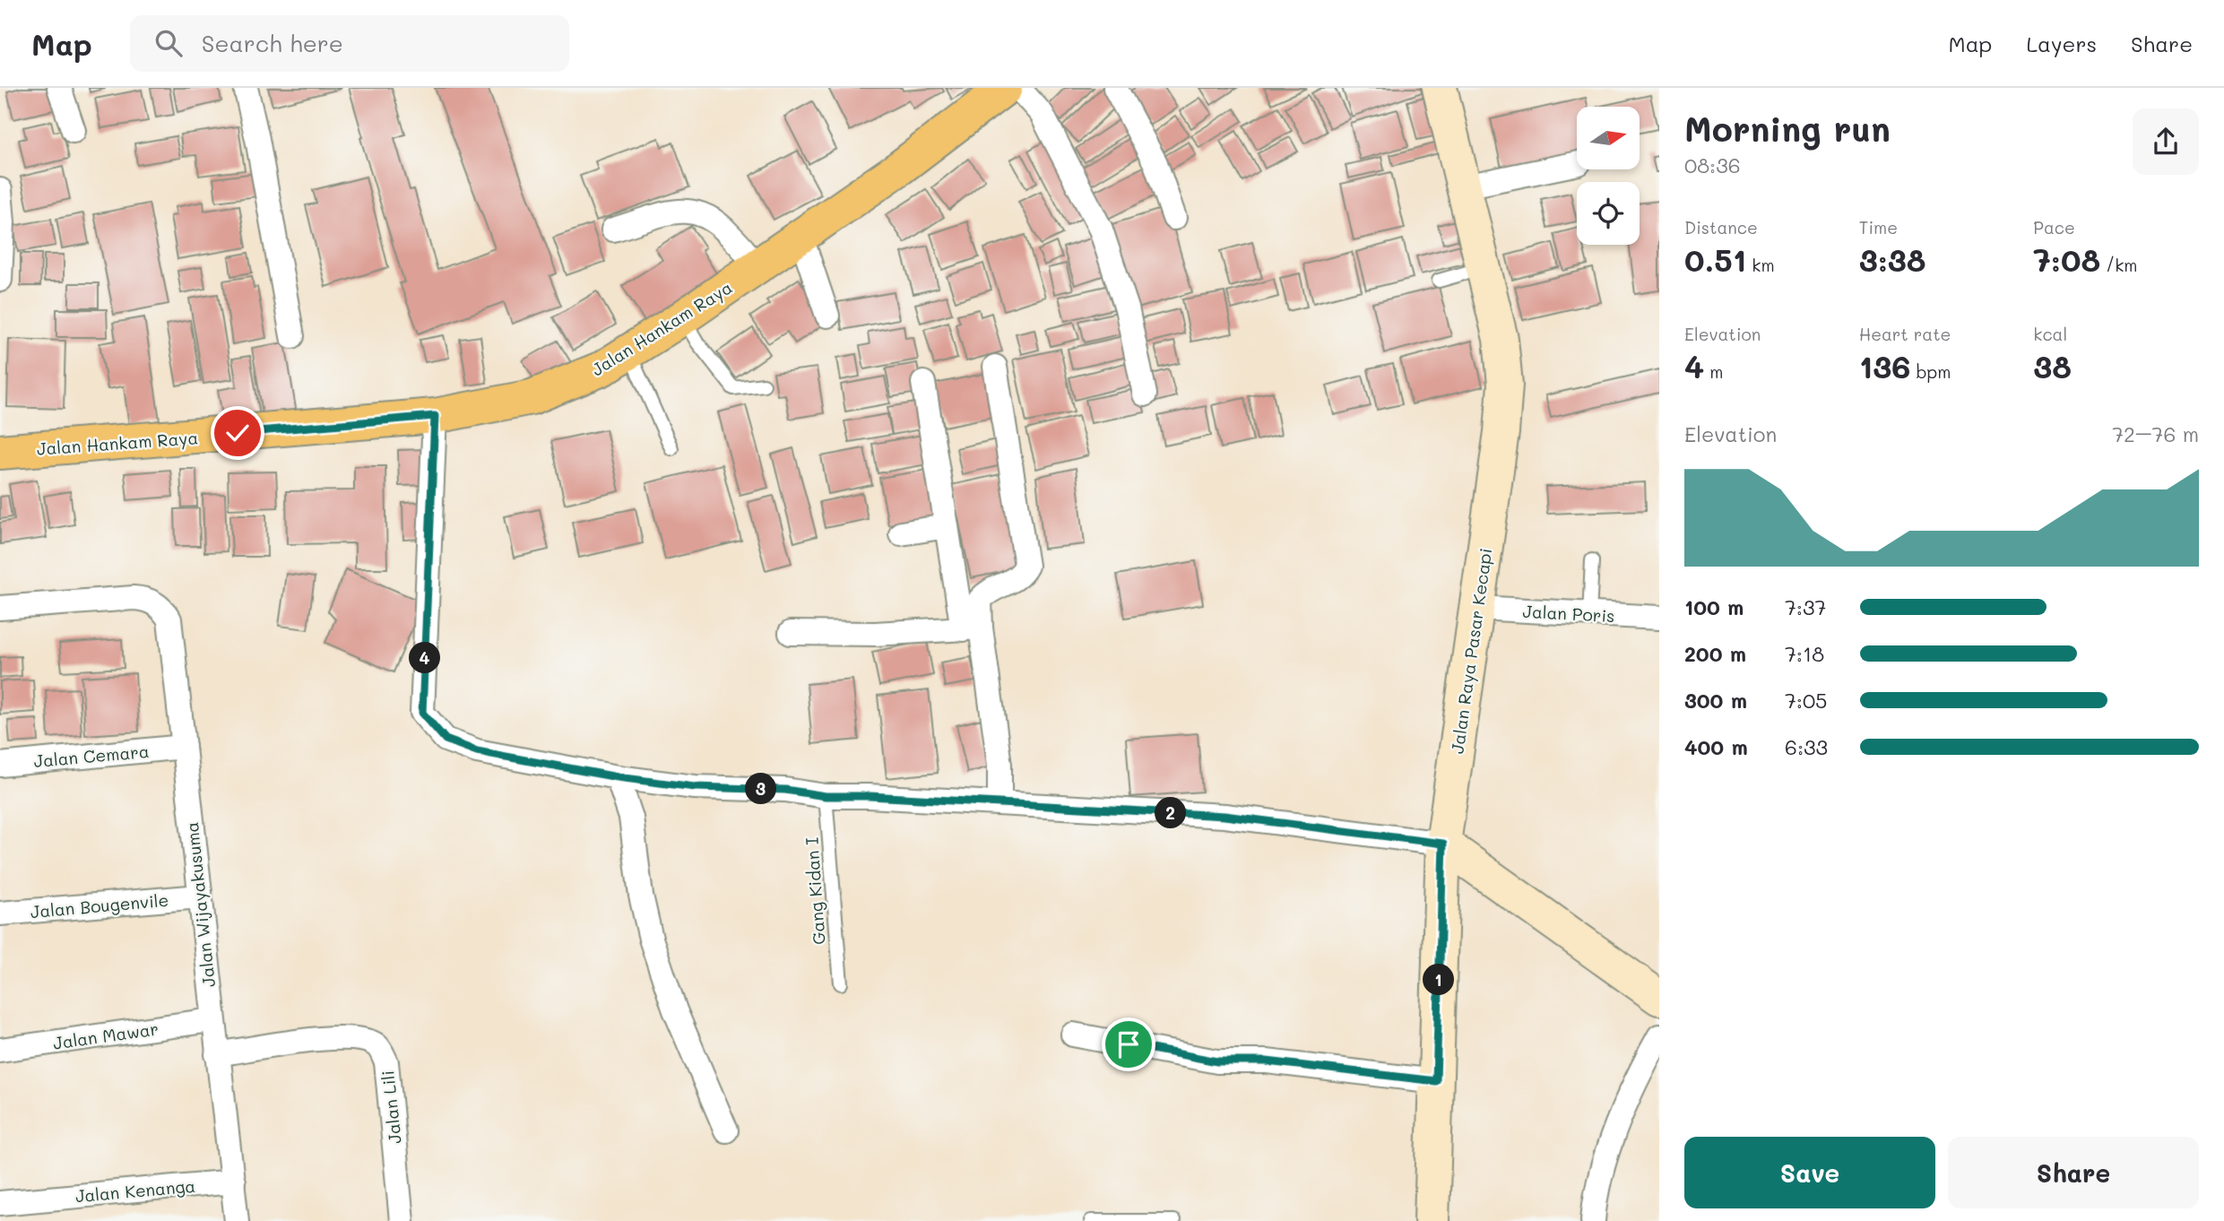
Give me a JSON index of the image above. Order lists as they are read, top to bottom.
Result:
{
  "streets": {
    "main road": ["Jalan Hankam Raya"],
    "street": [
      "Jalan Poris",
      "Jalan Raya Pasar Kecapi",
      "Jalan Cemara",
      "Jalan Wijayakusuma",
      "Jalan Bougenvile",
      "Jalan Mawar",
      "Jalan Lili",
      "Jalan Kenanga"
    ],
    "lane": ["Gang Kidan I"]
  },
  "crossings": [
    ["Jalan Poris", "Jalan Raya Pasar Kecapi"],
    ["Jalan Cemara", "Jalan Wijayakusuma"],
    ["Jalan Wijayakusuma", "Jalan Bougenvile"],
    ["Jalan Wijayakusuma", "Jalan Mawar"],
    ["Jalan Wijayakusuma", "Jalan Lili"],
    ["Jalan Wijayakusuma", "Jalan Kenanga"]
  ],
  "north": "right",
  "page": {
    "header": "Map",
    "search": "Search here",
    "nav": ["Map", "Layers", "Share"],
    "heading": ["Morning run", "08:36"],
    "stats": [
      ["Distance", "0.51 km"],
      ["Time", "3:38"],
      ["Pace", "7:08 /km"],
      ["Elevation", "4 m"],
      ["Heart rate", "136 bpm"],
      ["kcal", "38"]
    ],
    "chart": ["Elevation", "72–76 m"],
    "list": [
      {
        "name": "100 m",
        "note": "7:37"
      },
      {
        "name": "200 m",
        "note": "7:18"
      },
      {
        "name": "300 m",
        "note": "7:05"
      },
      {
        "name": "400 m",
        "note": "6:33"
      }
    ],
    "pins": [
      "4",
      "3",
      "2",
      "1"
    ],
    "buttons": ["Save", "Share"]
  }
}
